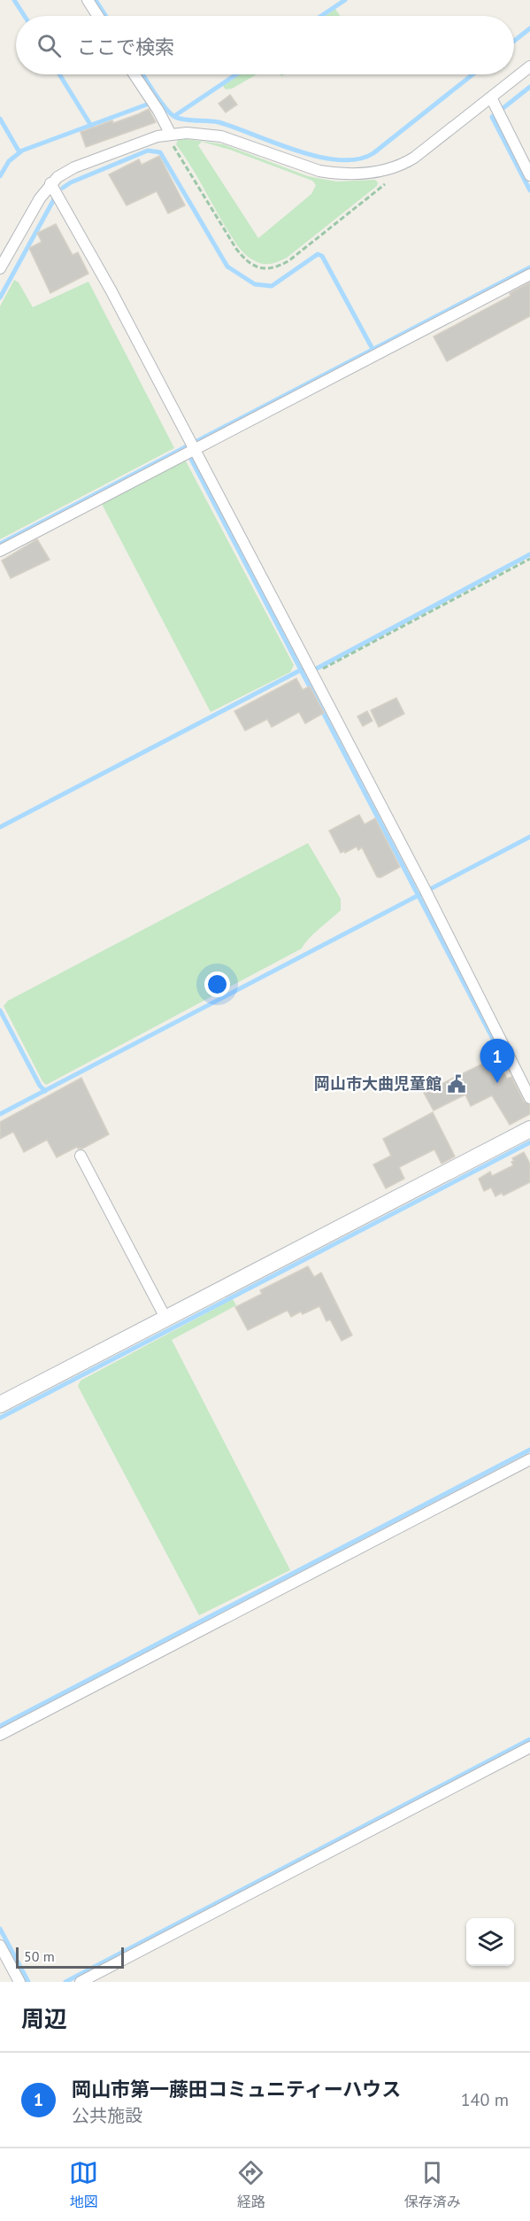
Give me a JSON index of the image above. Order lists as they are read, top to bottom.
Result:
{
  "places": {
    "public building": ["岡山市大曲児童館"]
  },
  "scale_bar": "50 m",
  "page": {
    "search": "ここで検索",
    "pins": "1",
    "scale": "50 m",
    "heading": "周辺",
    "list": [
      {
        "mark": "1",
        "name": "岡山市第一藤田コミュニティーハウス",
        "note": "公共施設",
        "value": "140 m"
      }
    ],
    "nav": ["地図", "経路", "保存済み"]
  }
}
